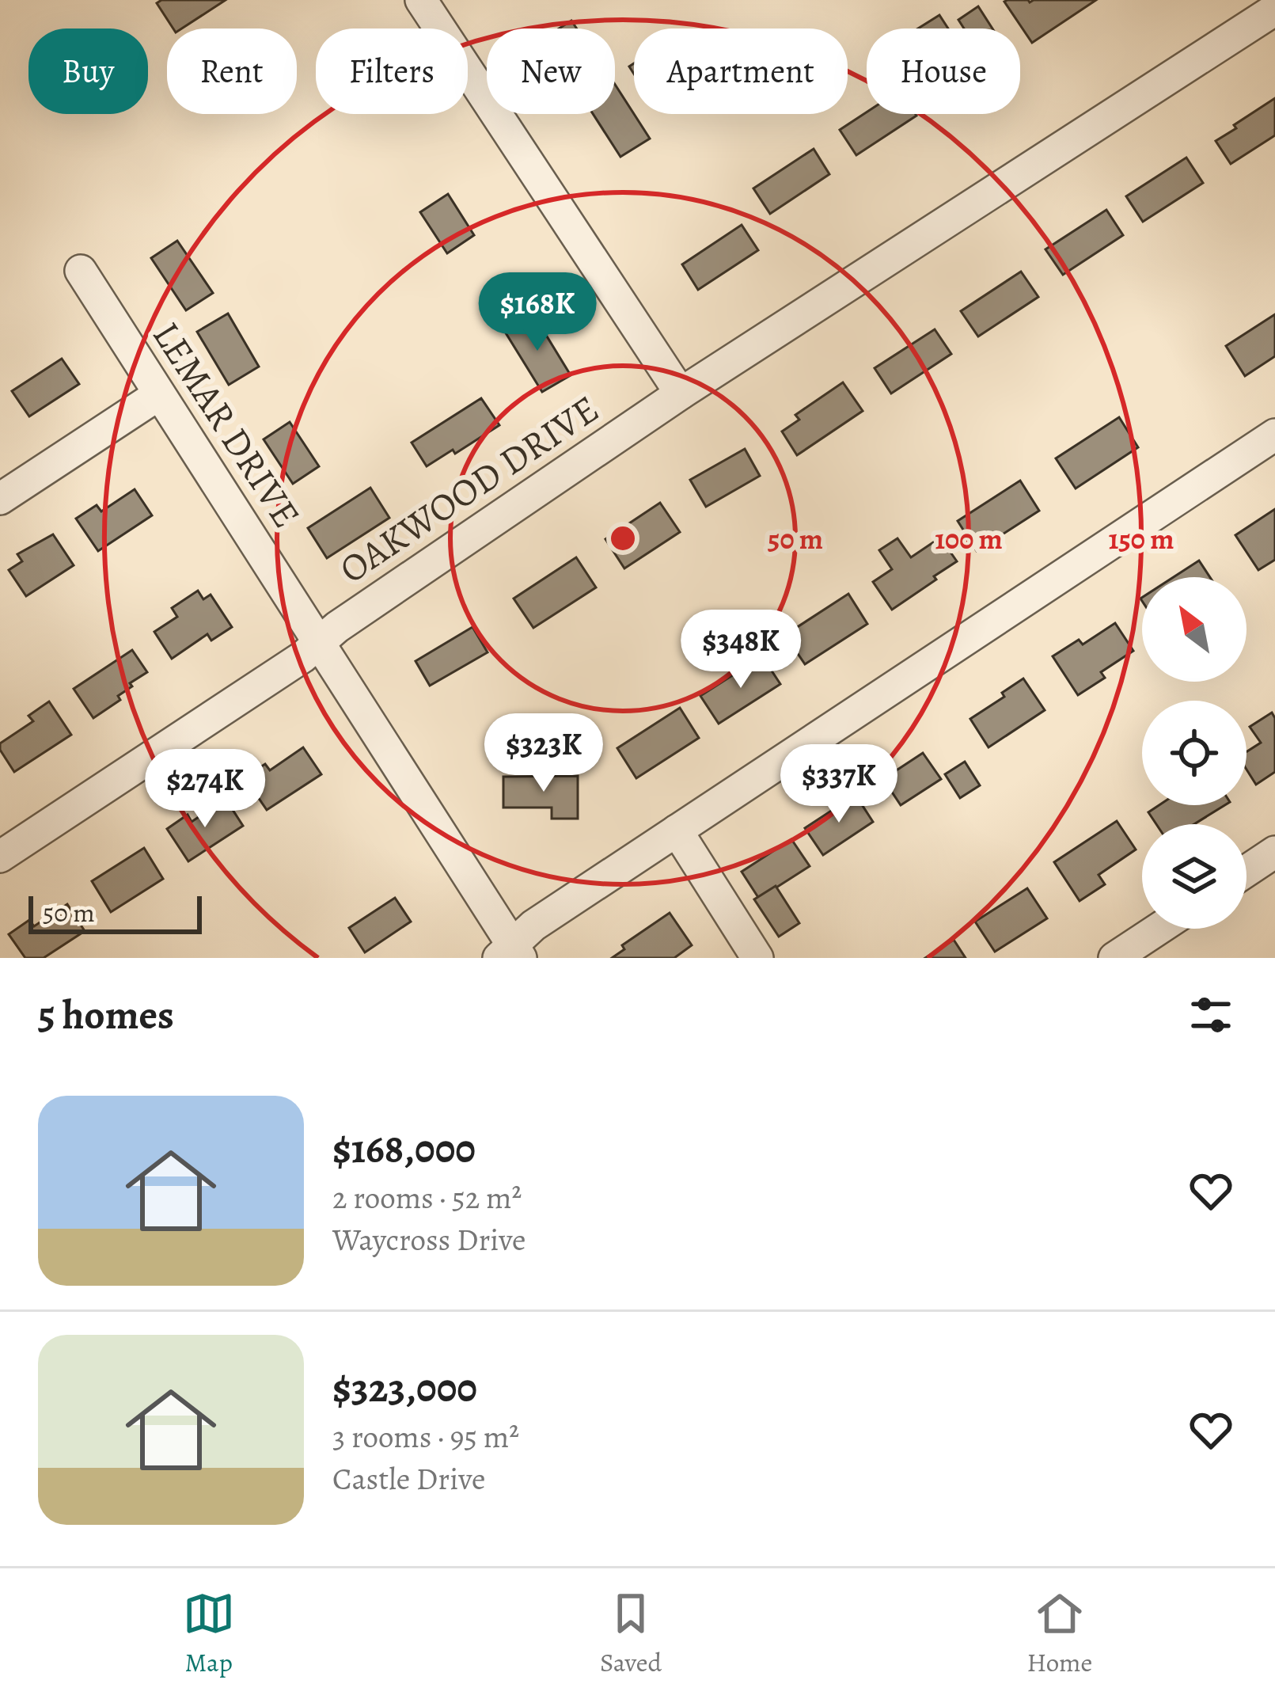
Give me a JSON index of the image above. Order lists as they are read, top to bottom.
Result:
{
  "streets": {
    "street": ["LEMAR DRIVE", "OAKWOOD DRIVE"]
  },
  "crossings": [
    ["LEMAR DRIVE", "OAKWOOD DRIVE"]
  ],
  "scale_bar": "50 m",
  "north": "top left",
  "page": {
    "chip": [
      "Buy",
      "Rent",
      "Filters",
      "New",
      "Apartment",
      "House"
    ],
    "price": [
      "$168K",
      "$348K",
      "$323K",
      "$337K",
      "$274K"
    ],
    "scale": "50 m",
    "heading": "5 homes",
    "list": [
      {
        "name": "$168,000",
        "note": "2 rooms · 52 m² · Waycross Drive"
      },
      {
        "name": "$323,000",
        "note": "3 rooms · 95 m² · Castle Drive"
      }
    ],
    "tabs": ["Map", "Saved", "Home"]
  },
  "rings": ["50 m", "100 m", "150 m"]
}
